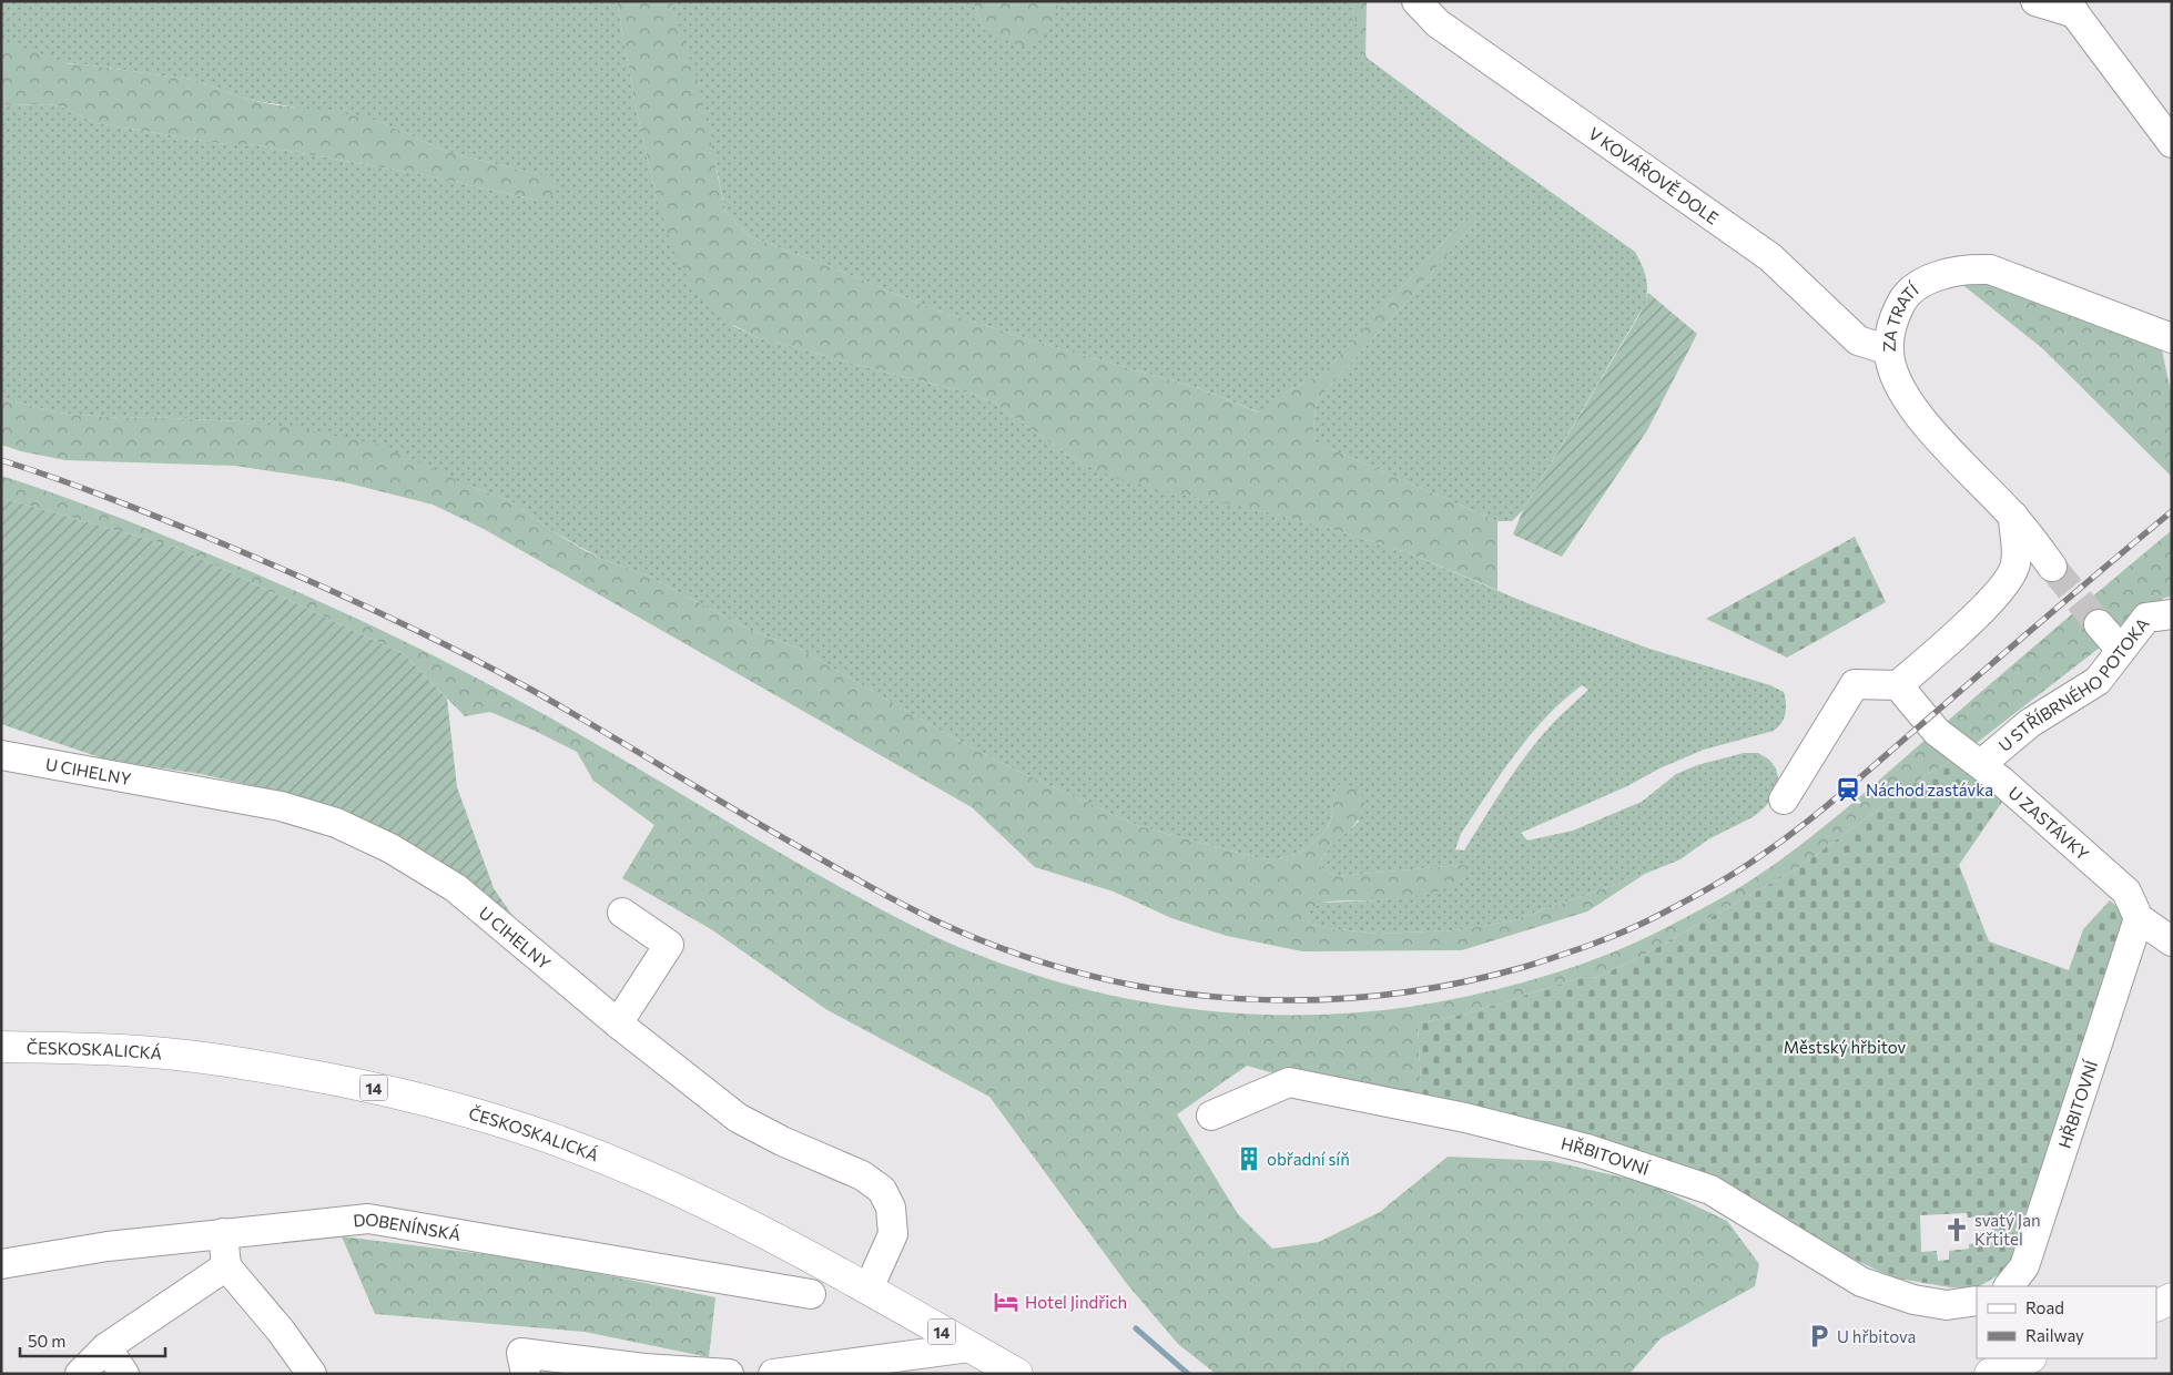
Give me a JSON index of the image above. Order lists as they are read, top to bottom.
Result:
{
  "streets": {
    "main road": ["ČESKOSKALICKÁ", "14"],
    "street": [
      "V KOVÁŘOVĚ DOLE",
      "ZA TRATÍ",
      "U STŘÍBRNÉHO POTOKA",
      "U CIHELNY",
      "U ZASTÁVKY",
      "HŘBITOVNÍ",
      "DOBENÍNSKÁ"
    ]
  },
  "crossings": [
    ["V KOVÁŘOVĚ DOLE", "ZA TRATÍ"],
    ["U STŘÍBRNÉHO POTOKA", "U ZASTÁVKY"],
    ["U CIHELNY", "ČESKOSKALICKÁ"],
    ["U ZASTÁVKY", "HŘBITOVNÍ"]
  ],
  "parks": ["Městský hřbitov"],
  "places": {
    "station": ["Náchod zastávka"],
    "building": ["obřadní síň"],
    "church": ["svatý Jan Křtitel"],
    "hotel": ["Hotel Jindřich"],
    "parking": ["U hřbitova"]
  },
  "legend": ["Road", "Railway"],
  "scale_bar": "50 m"
}
